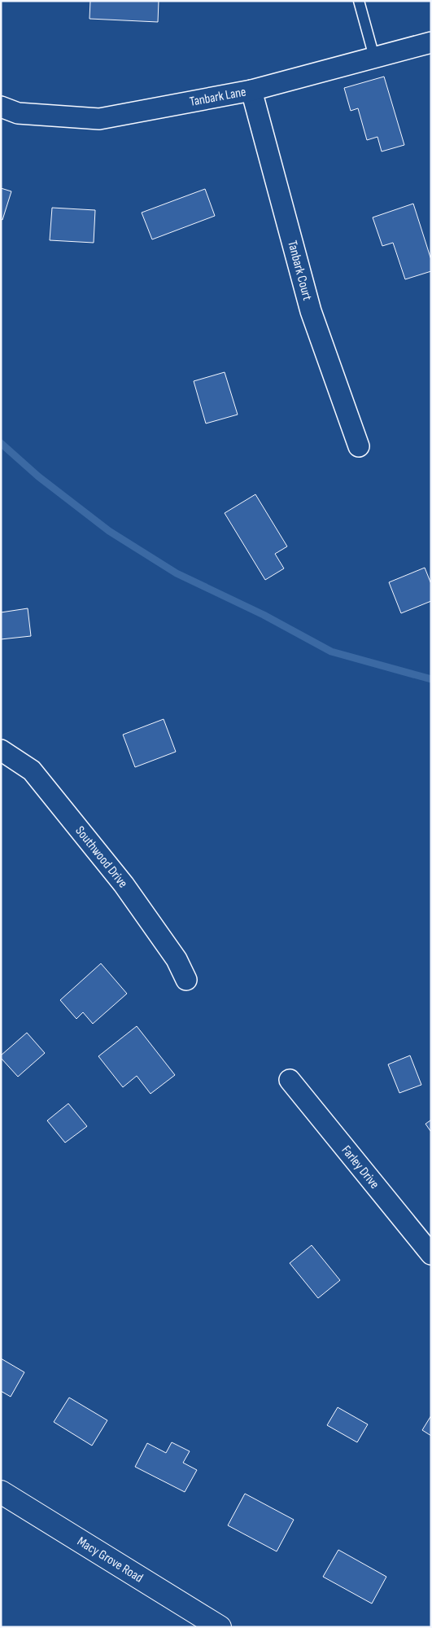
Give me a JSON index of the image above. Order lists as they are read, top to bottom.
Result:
{
  "streets": {
    "main road": ["Macy Grove Road"],
    "street": [
      "Tanbark Lane",
      "Tanbark Court",
      "Southwood Drive",
      "Farley Drive"
    ]
  },
  "crossings": [
    ["Tanbark Lane", "Tanbark Court"]
  ]
}
